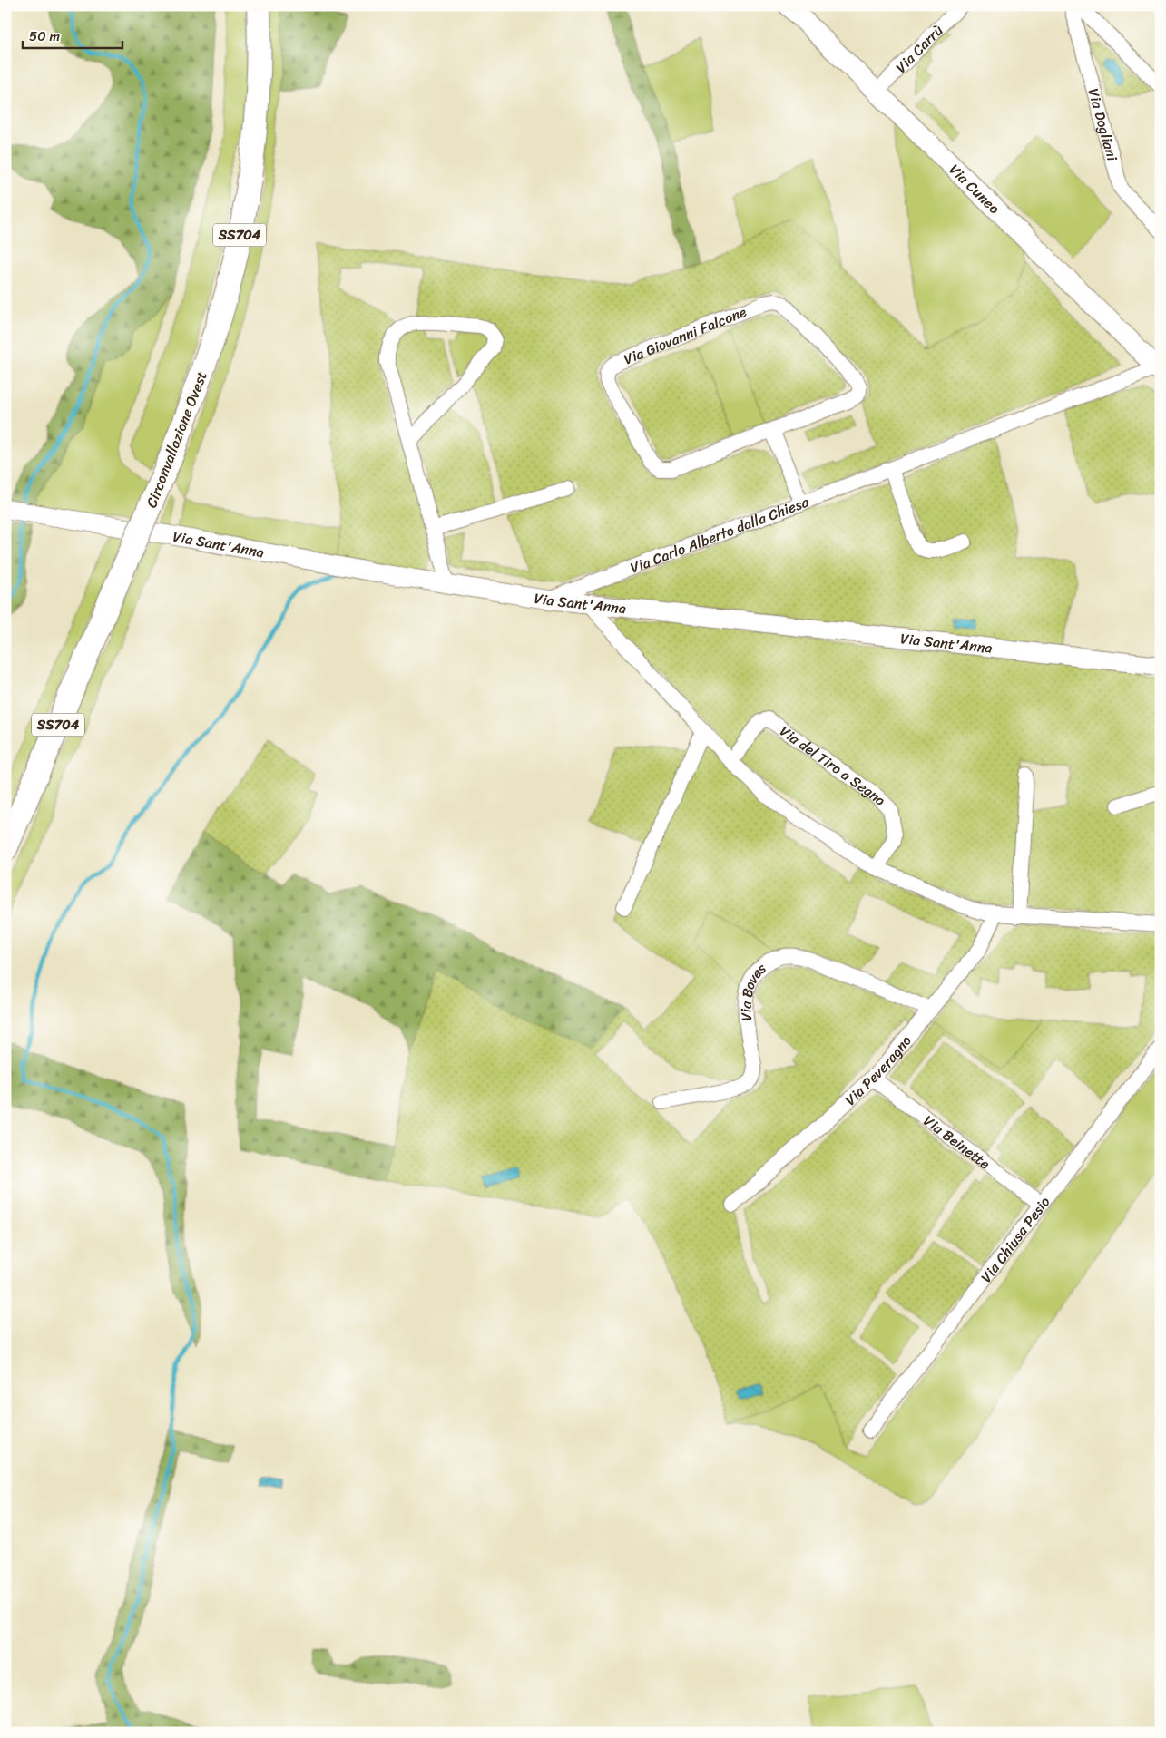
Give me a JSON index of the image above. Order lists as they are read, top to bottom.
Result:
{
  "streets": {
    "highway": ["SS704", "Circonvallazione Ovest"],
    "main road": ["Via Cuneo"],
    "street": [
      "Via Carrù",
      "Via Dogliani",
      "Via Giovanni Falcone",
      "Via Carlo Alberto dalla Chiesa",
      "Via Sant'Anna",
      "Via del Tiro a Segno",
      "Via Boves",
      "Via Peveragno",
      "Via Beinette",
      "Via Chiusa Pesio"
    ]
  },
  "crossings": [
    ["Via Carrù", "Via Cuneo"],
    ["Via Cuneo", "Via Carlo Alberto dalla Chiesa"],
    ["Via Carlo Alberto dalla Chiesa", "Via Sant'Anna"],
    ["Via Boves", "Via Peveragno"],
    ["Via Peveragno", "Via Beinette"],
    ["Via Beinette", "Via Chiusa Pesio"]
  ],
  "scale_bar": "50 m"
}
